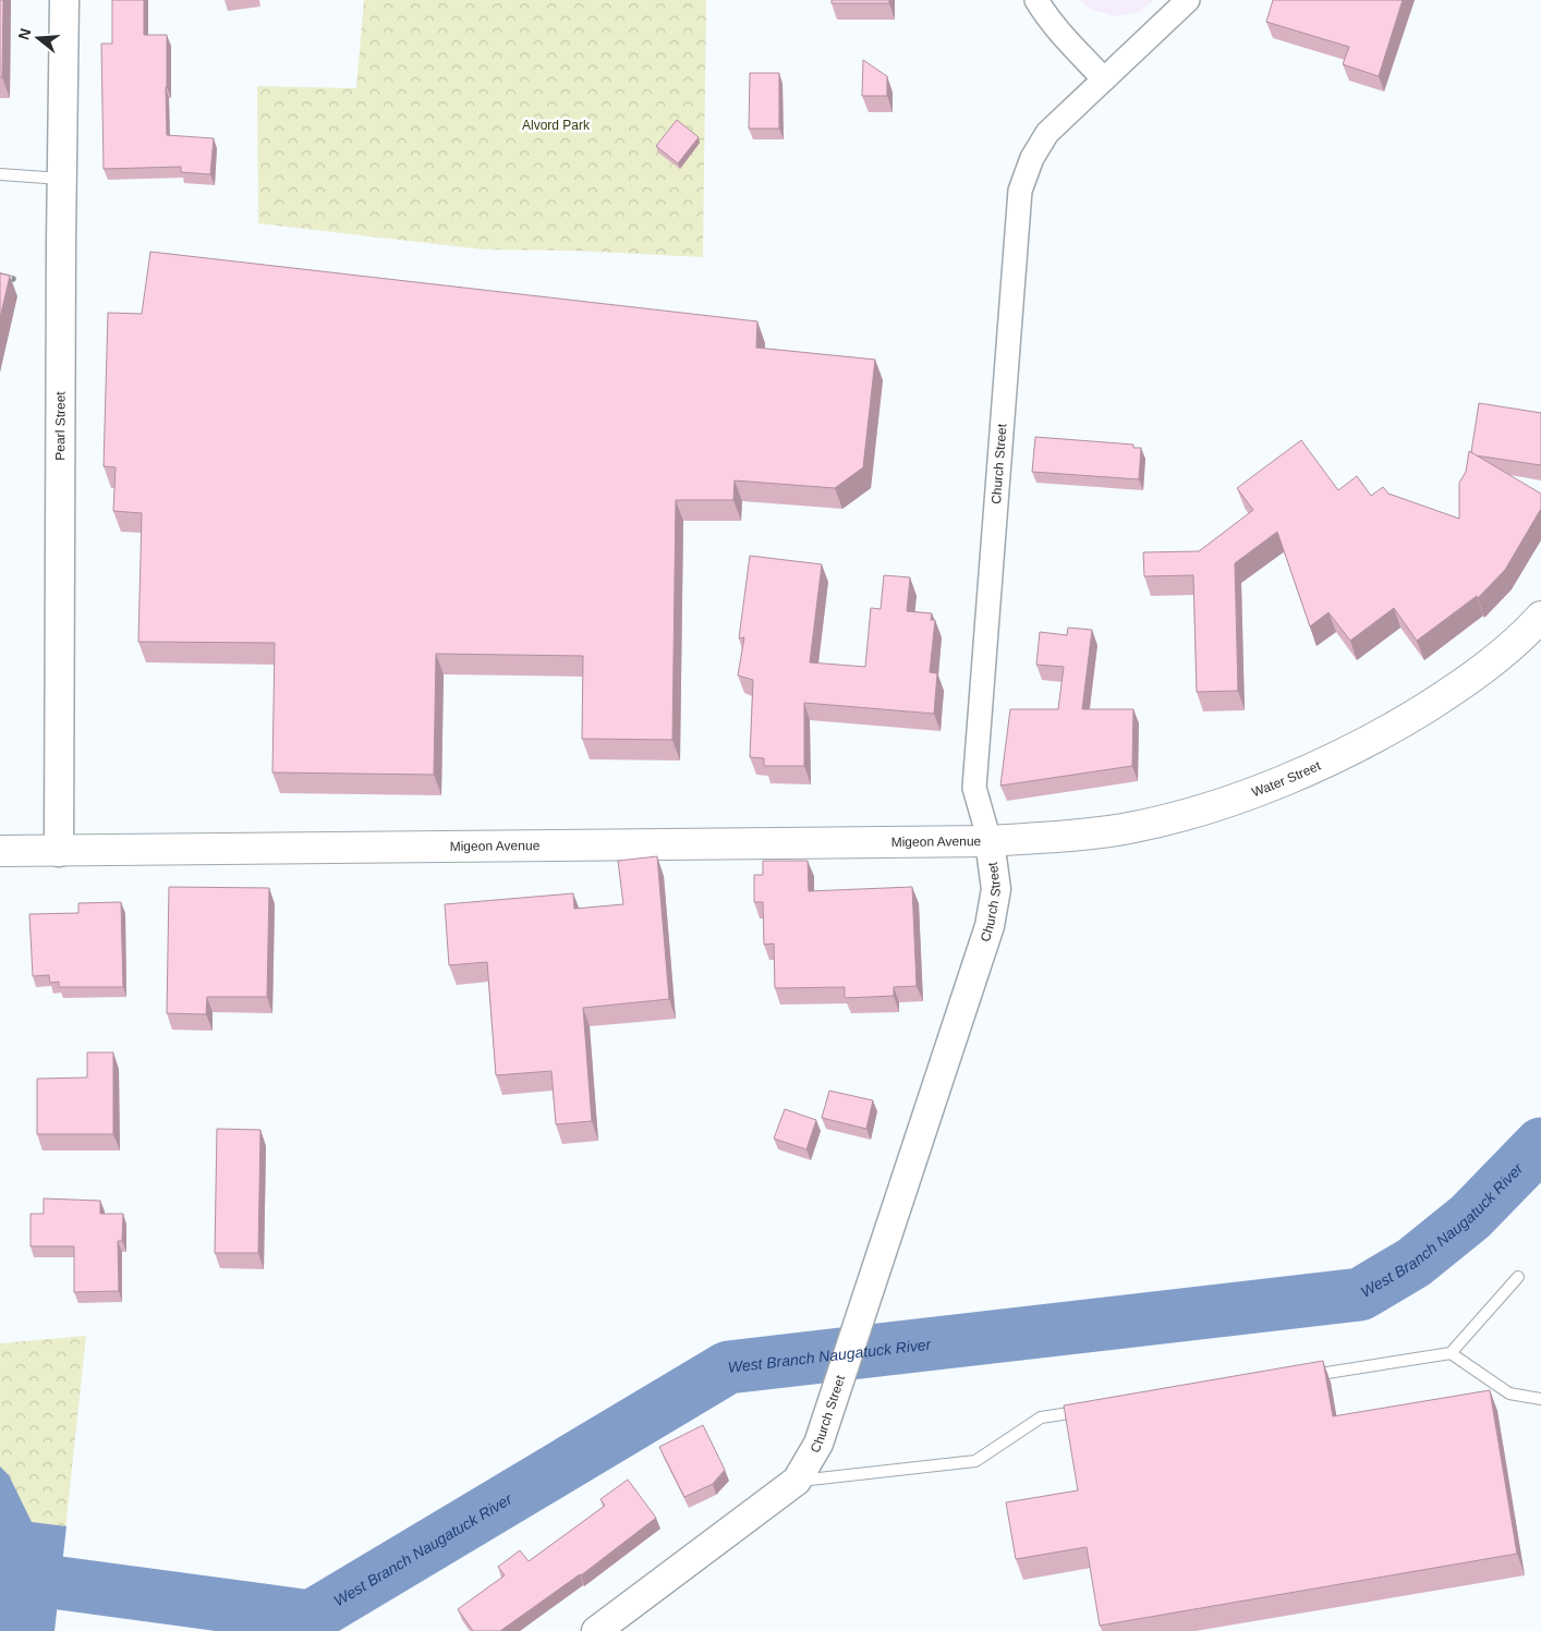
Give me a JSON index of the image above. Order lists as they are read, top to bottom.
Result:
{
  "streets": {
    "main road": ["Water Street", "Migeon Avenue"],
    "street": ["Pearl Street", "Church Street"]
  },
  "crossings": [
    ["Pearl Street", "Migeon Avenue"],
    ["Church Street", "Water Street"],
    ["Church Street", "Migeon Avenue"],
    ["Water Street", "Migeon Avenue"]
  ],
  "water": ["West Branch Naugatuck River"],
  "parks": ["Alvord Park"],
  "north": "left"
}
